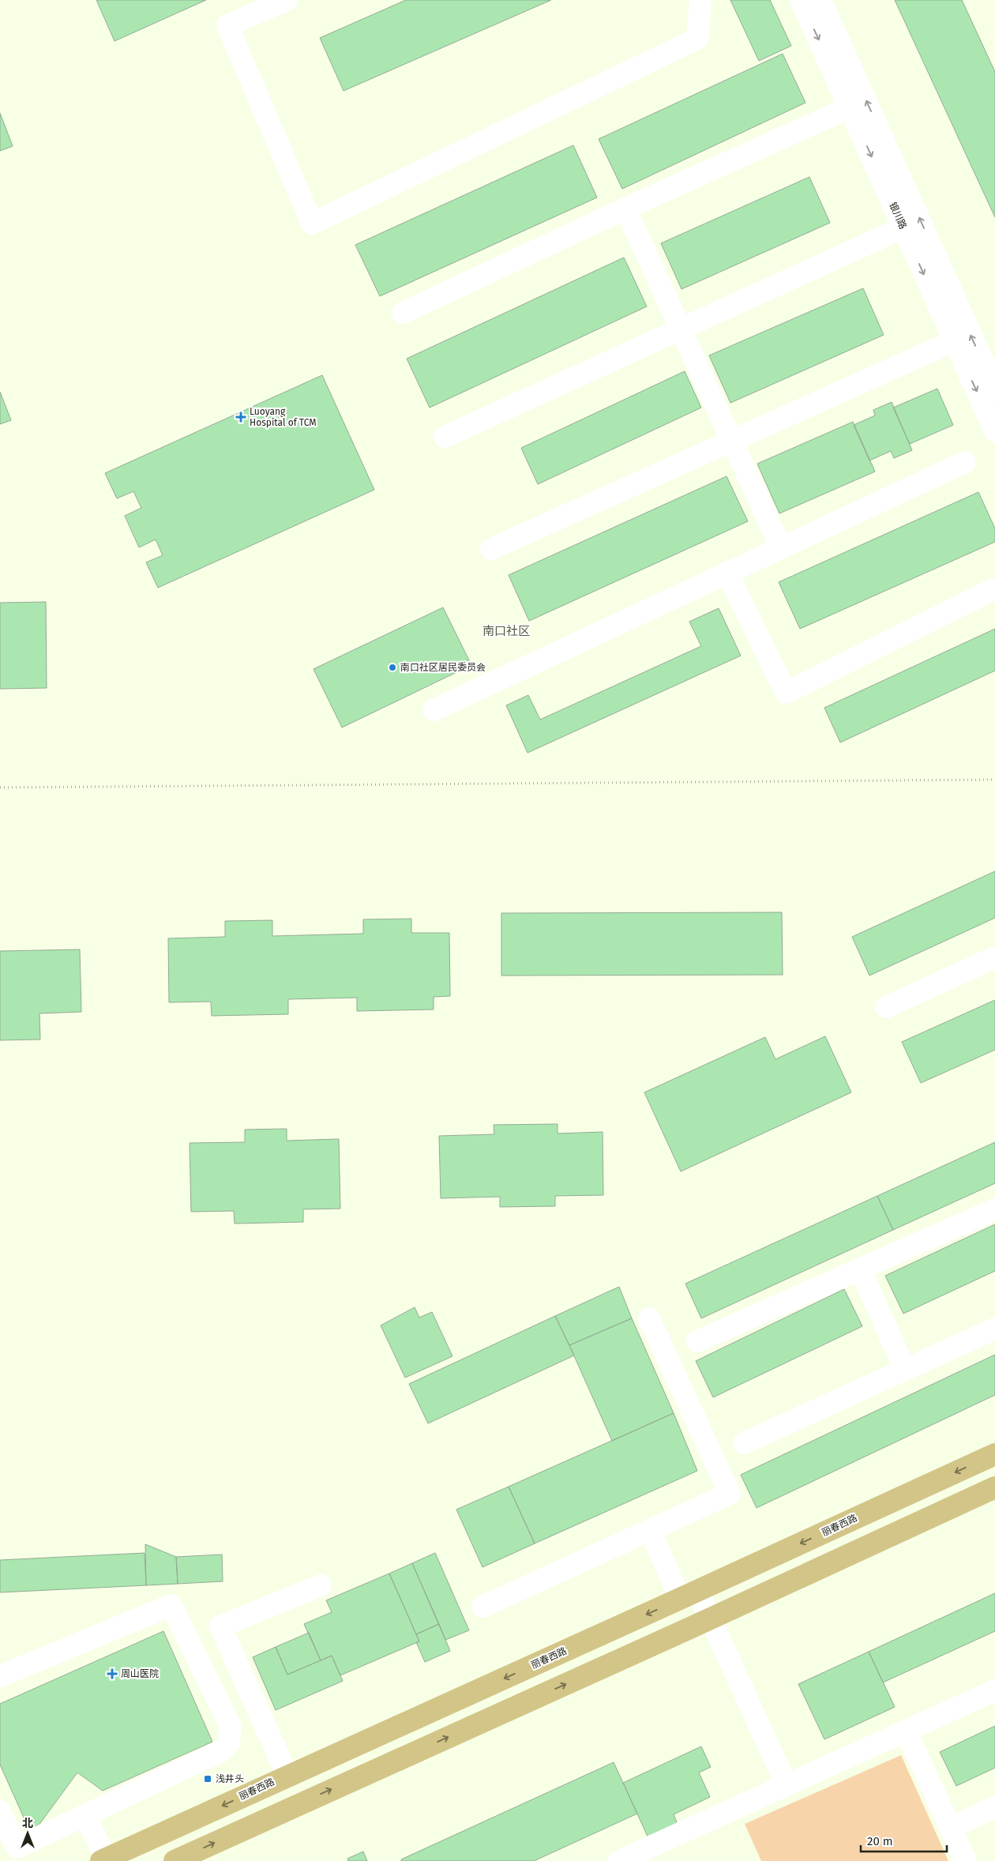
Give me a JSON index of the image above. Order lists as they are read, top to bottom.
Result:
{
  "streets": {
    "main road": ["丽春西路"],
    "street": ["银川路"]
  },
  "districts": ["南口社区"],
  "places": {
    "health": ["Luoyang Hospital of TCM", "周山医院"],
    "other": ["南口社区居民委员会"],
    "transit": ["浅井头"]
  },
  "scale_bar": "20 m",
  "north": "top"
}
